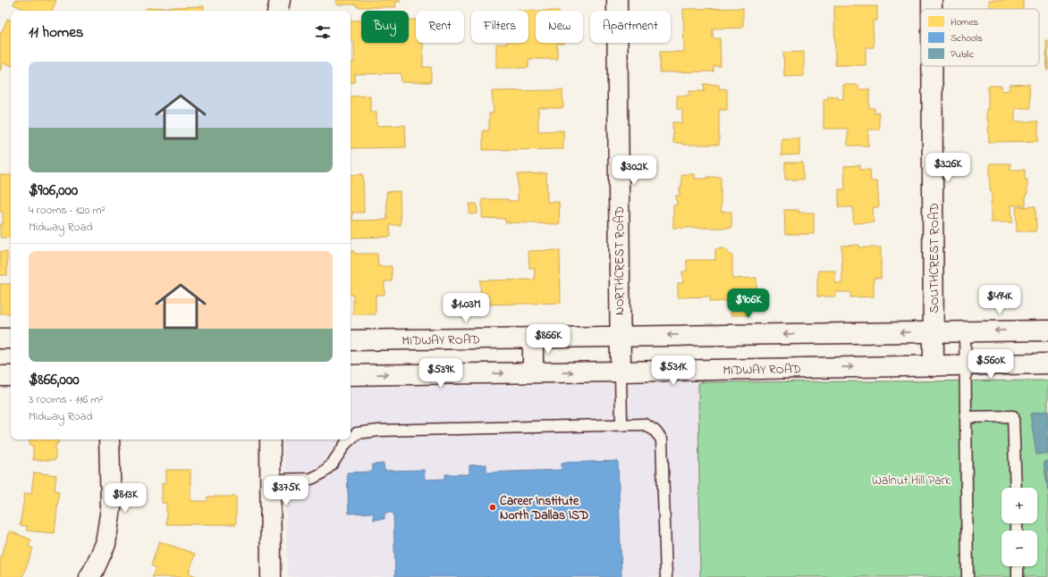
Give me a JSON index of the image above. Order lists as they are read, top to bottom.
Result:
{
  "streets": {
    "main road": ["SOUTHCREST ROAD", "NORTHCREST ROAD", "MIDWAY ROAD"]
  },
  "crossings": [
    ["SOUTHCREST ROAD", "MIDWAY ROAD"],
    ["NORTHCREST ROAD", "MIDWAY ROAD"]
  ],
  "parks": ["Walnut Hill Park"],
  "places": ["Career Institute North Dallas ISD"],
  "legend": ["Homes", "Schools", "Public"],
  "page": {
    "chip": [
      "Buy",
      "Rent",
      "Filters",
      "New",
      "Apartment"
    ],
    "heading": "11 homes",
    "list": [
      {
        "name": "$906,000",
        "note": "4 rooms · 120 m² · Midway Road"
      },
      {
        "name": "$866,000",
        "note": "3 rooms · 116 m² · Midway Road"
      }
    ],
    "price": [
      "$326K",
      "$302K",
      "$494K",
      "$906K",
      "$1.03M",
      "$866K",
      "$560K",
      "$531K",
      "$539K",
      "$375K",
      "$813K"
    ],
    "map_buttons": ["+", "−"]
  }
}
